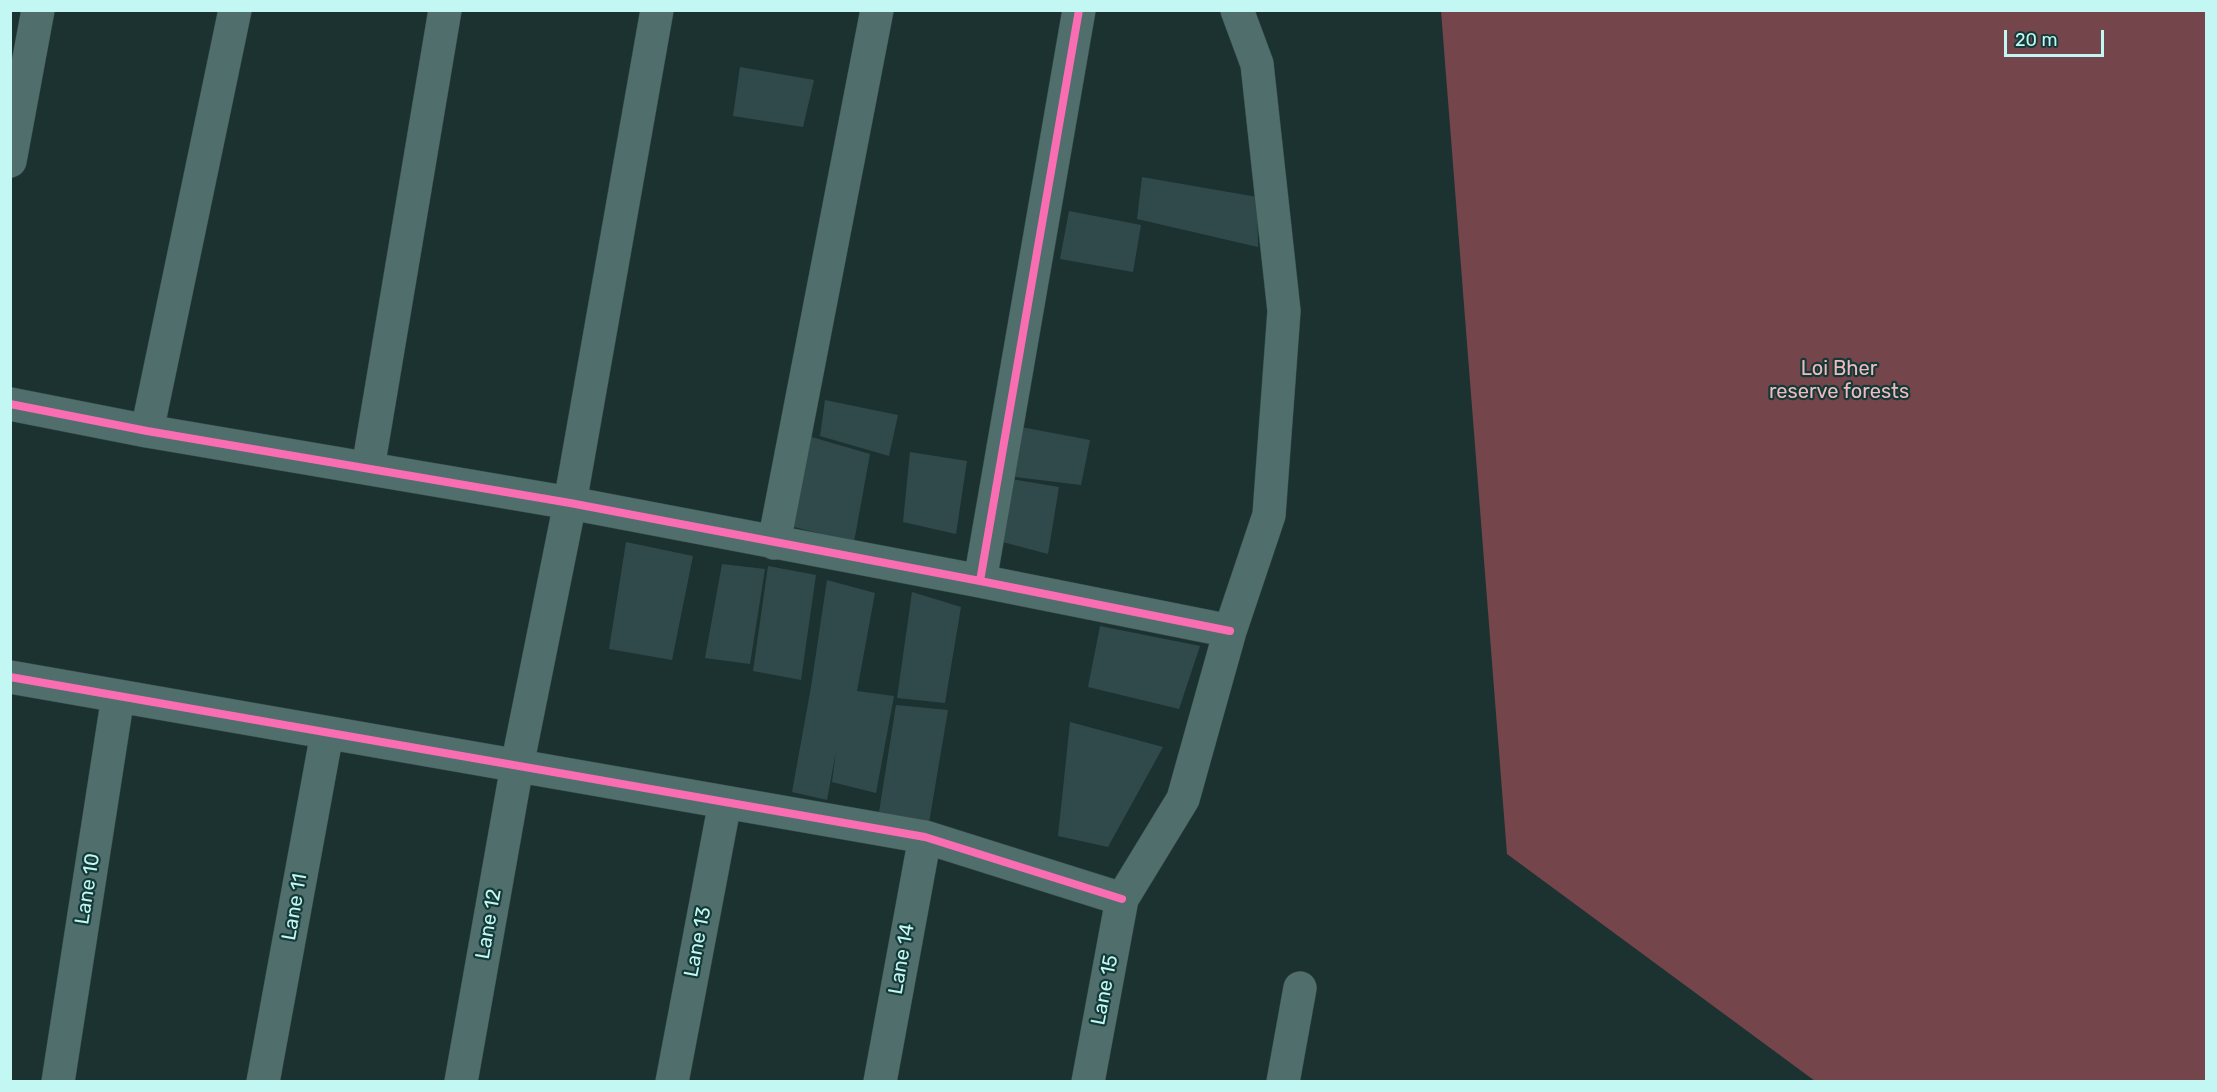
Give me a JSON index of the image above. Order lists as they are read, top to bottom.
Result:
{
  "streets": {
    "street": [
      "Lane 10",
      "Lane 11",
      "Lane 12",
      "Lane 13",
      "Lane 14",
      "Lane 15"
    ]
  },
  "parks": ["Loi Bher reserve forests"],
  "scale_bar": "20 m"
}
